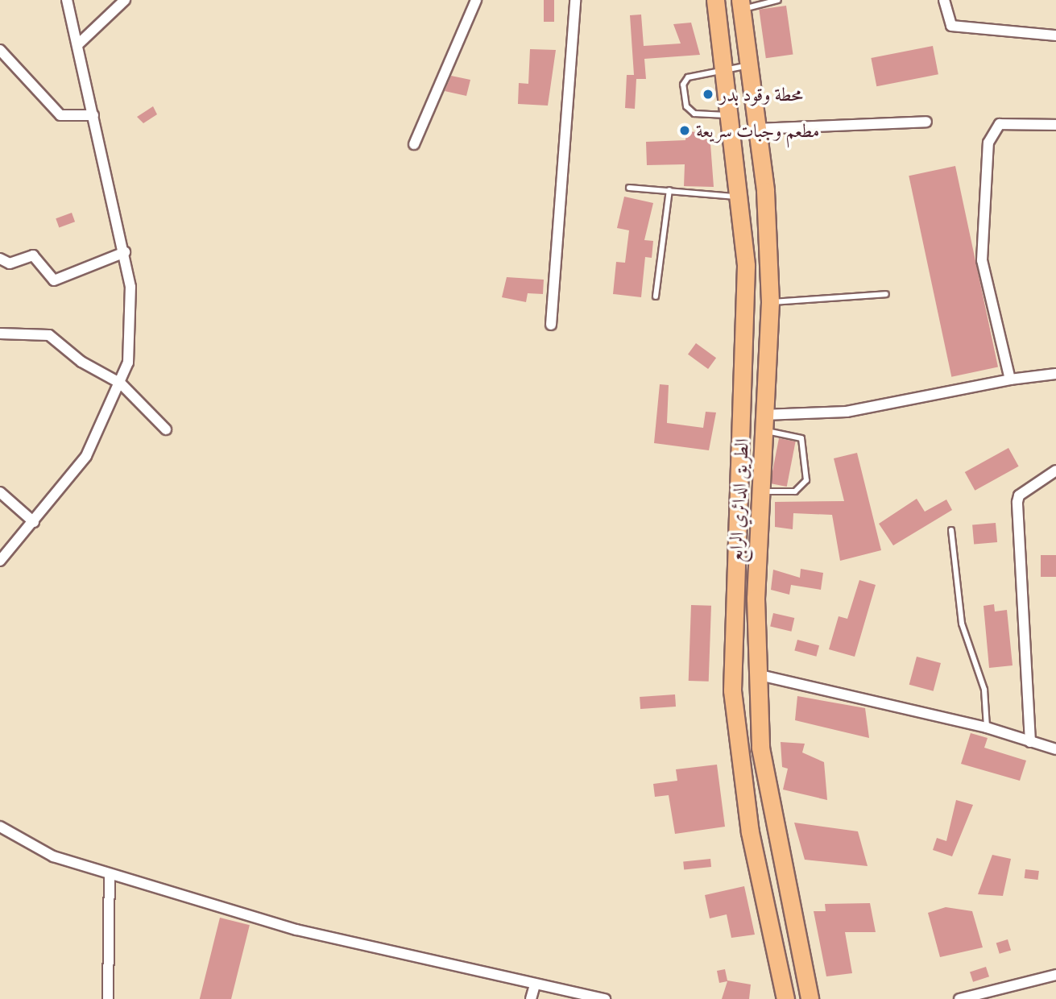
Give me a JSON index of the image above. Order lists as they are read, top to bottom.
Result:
{
  "streets": {
    "main road": ["الطريق الدائري الرابع"]
  },
  "places": ["محطة وقود بدر", "مطعم وجبات سريعة"]
}
